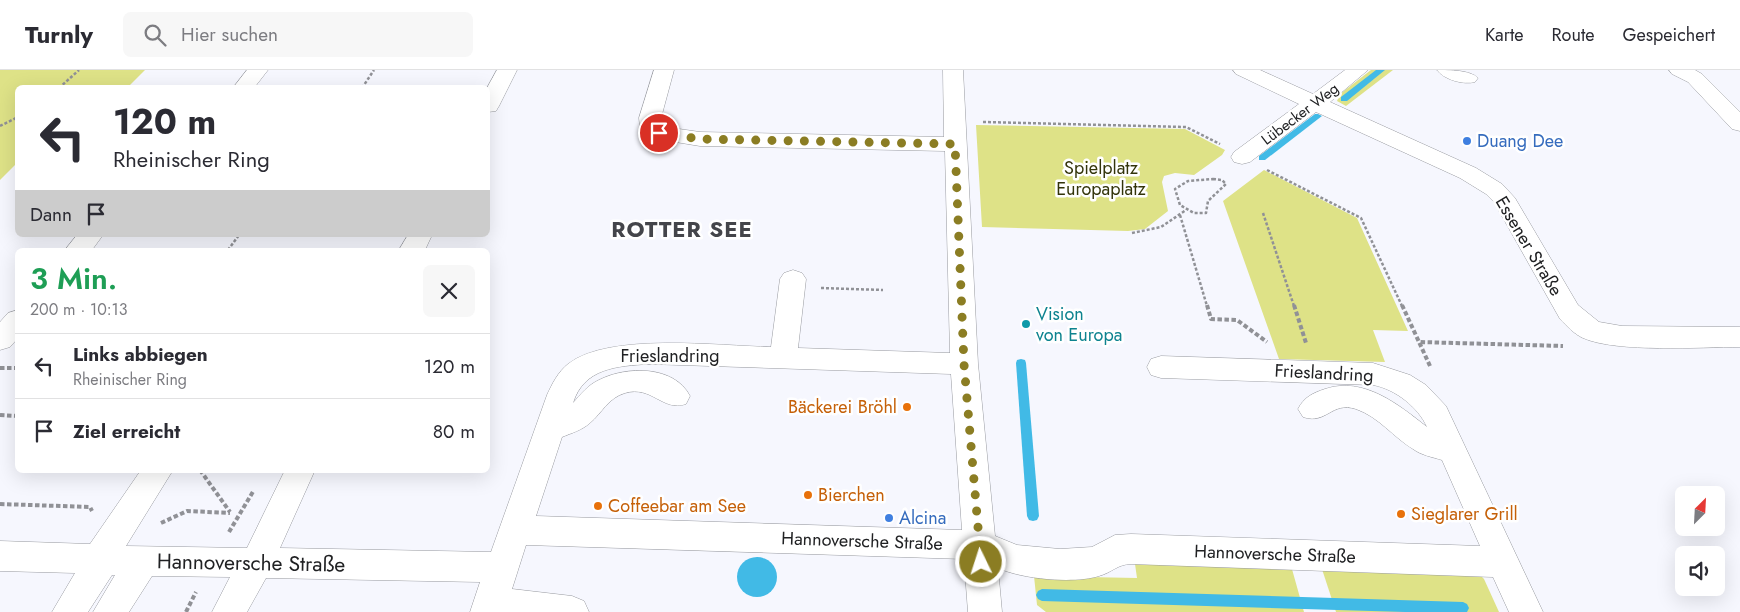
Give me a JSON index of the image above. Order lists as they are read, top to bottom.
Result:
{
  "streets": {
    "street": [
      "Lübecker Weg",
      "Essener Straße",
      "Frieslandring",
      "Hannoversche Straße"
    ]
  },
  "crossings": [
    ["Lübecker Weg", "Essener Straße"],
    ["Frieslandring", "Hannoversche Straße"]
  ],
  "districts": ["ROTTER SEE"],
  "parks": ["Spielplatz Europaplatz"],
  "places": [
    "Duang Dee",
    "Vision von Europa",
    "Bäckerei Bröhl",
    "Bierchen",
    "Coffeebar am See",
    "Sieglarer Grill",
    "Alcina"
  ],
  "north": "top right",
  "page": {
    "header": "Turnly",
    "search": "Hier suchen",
    "nav": ["Karte", "Route", "Gespeichert"],
    "turn": ["120 m", "Rheinischer Ring"],
    "then": "Dann",
    "heading": ["3 Min.", "200 m · 10:13"],
    "list": [
      {
        "name": "Links abbiegen",
        "note": "Rheinischer Ring",
        "value": "120 m"
      },
      {
        "name": "Ziel erreicht",
        "value": "80 m"
      }
    ]
  }
}
